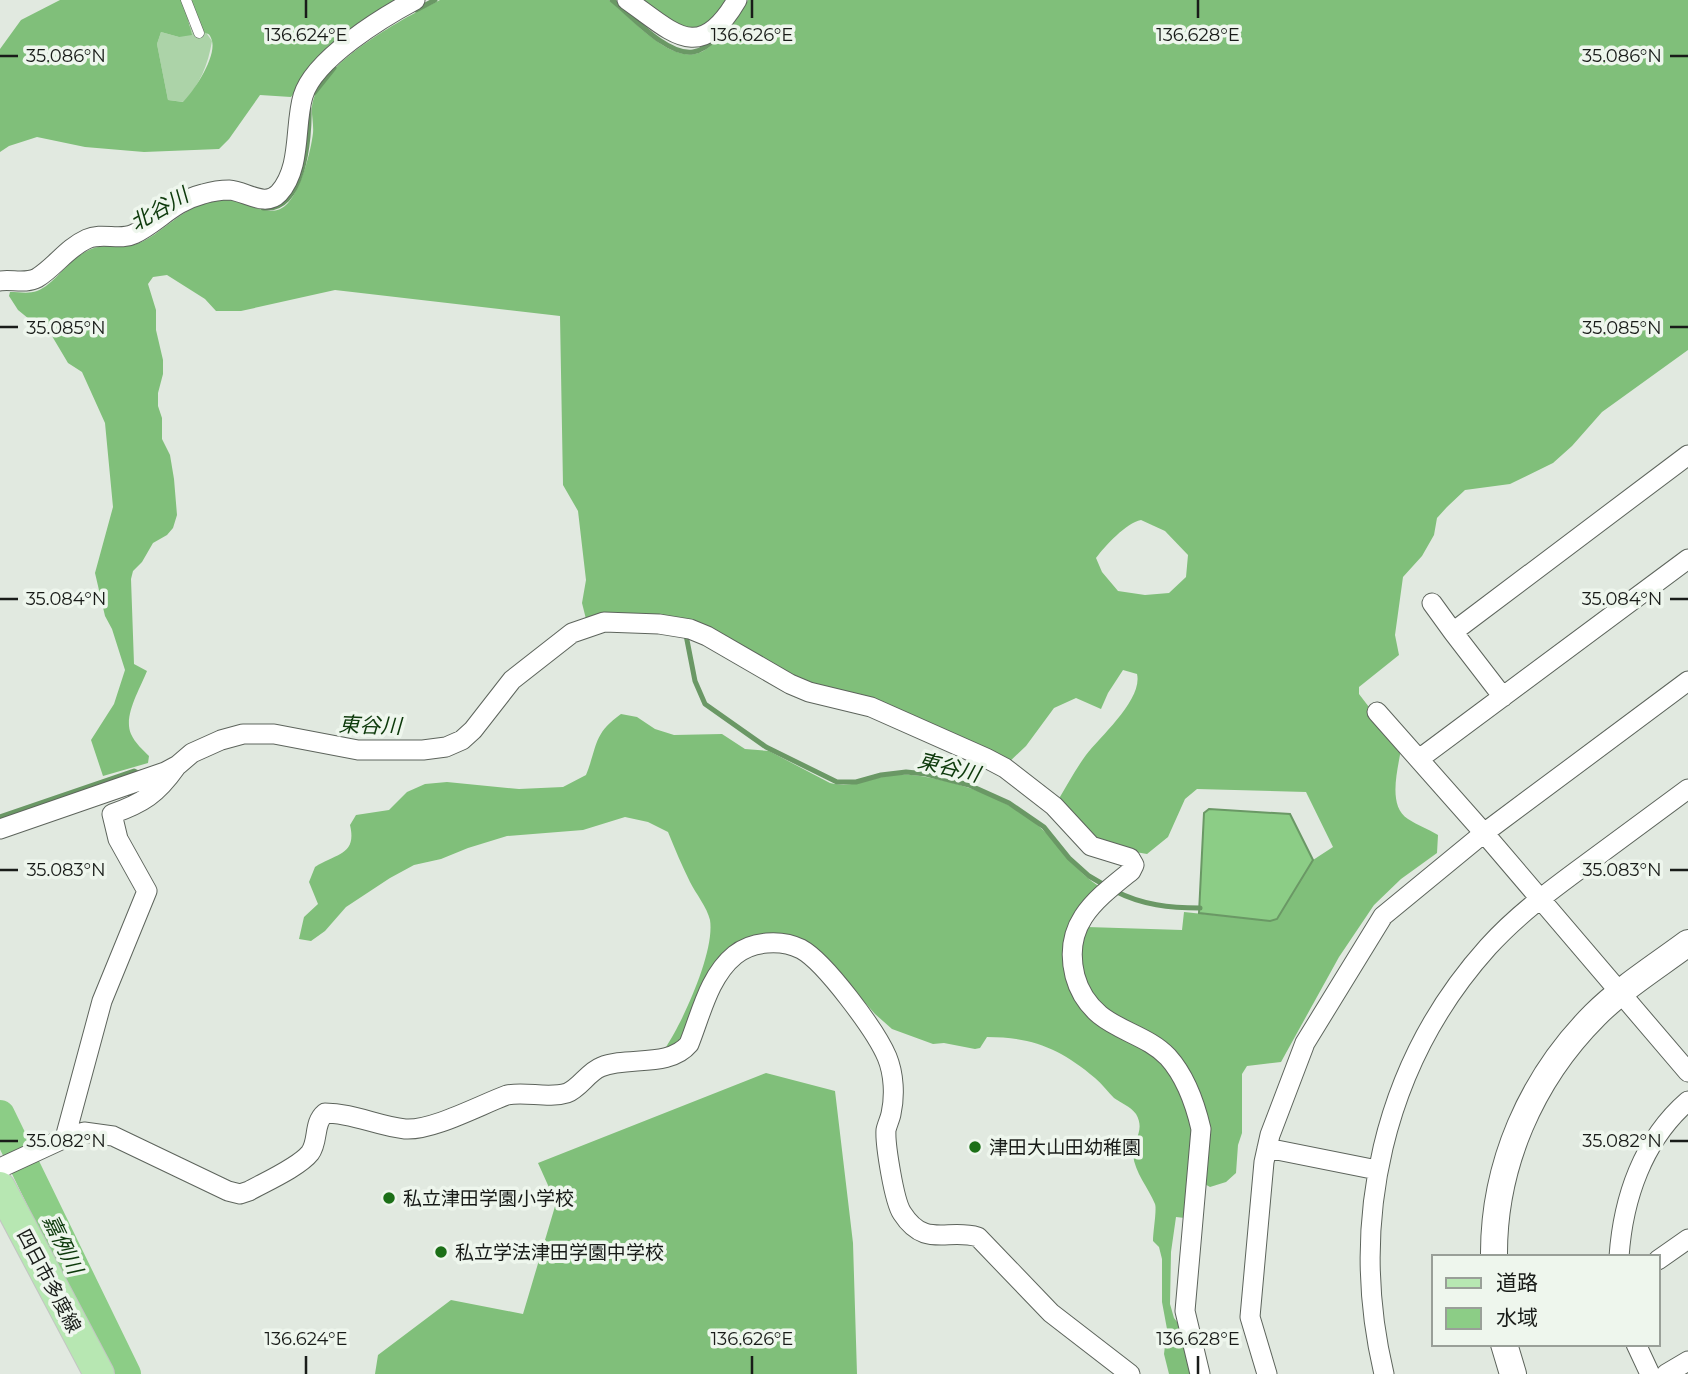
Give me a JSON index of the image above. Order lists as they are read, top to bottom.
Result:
{
  "streets": {
    "main road": ["四日市多度線"]
  },
  "water": ["北谷川", "東谷川", "嘉例川"],
  "places": ["津田大山田幼稚園", "私立津田学園小学校", "私立学法津田学園中学校"],
  "legend": ["道路", "水域"],
  "coordinates": [
    "136.624°E",
    "136.626°E",
    "136.628°E",
    "35.086°N",
    "35.085°N",
    "35.084°N",
    "35.083°N",
    "35.082°N"
  ]
}
